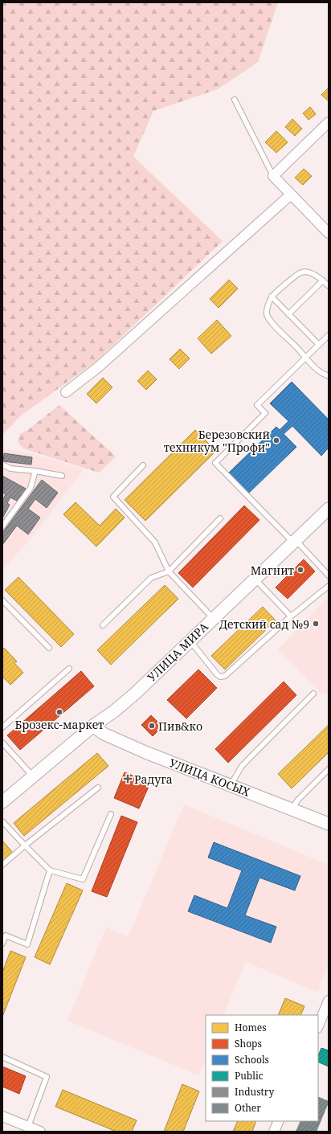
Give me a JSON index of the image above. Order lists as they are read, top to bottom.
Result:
{
  "streets": {
    "street": ["УЛИЦА МИРА", "УЛИЦА КОСЫХ"]
  },
  "crossings": [
    ["УЛИЦА МИРА", "УЛИЦА КОСЫХ"]
  ],
  "places": {
    "other": [
      "Березовский техникум \"Профи\"",
      "Магнит",
      "Детский сад №9",
      "Брозекс-маркет",
      "Пив&ко"
    ],
    "health": ["Радуга"]
  },
  "legend": [
    "Homes",
    "Shops",
    "Schools",
    "Public",
    "Industry",
    "Other"
  ]
}
